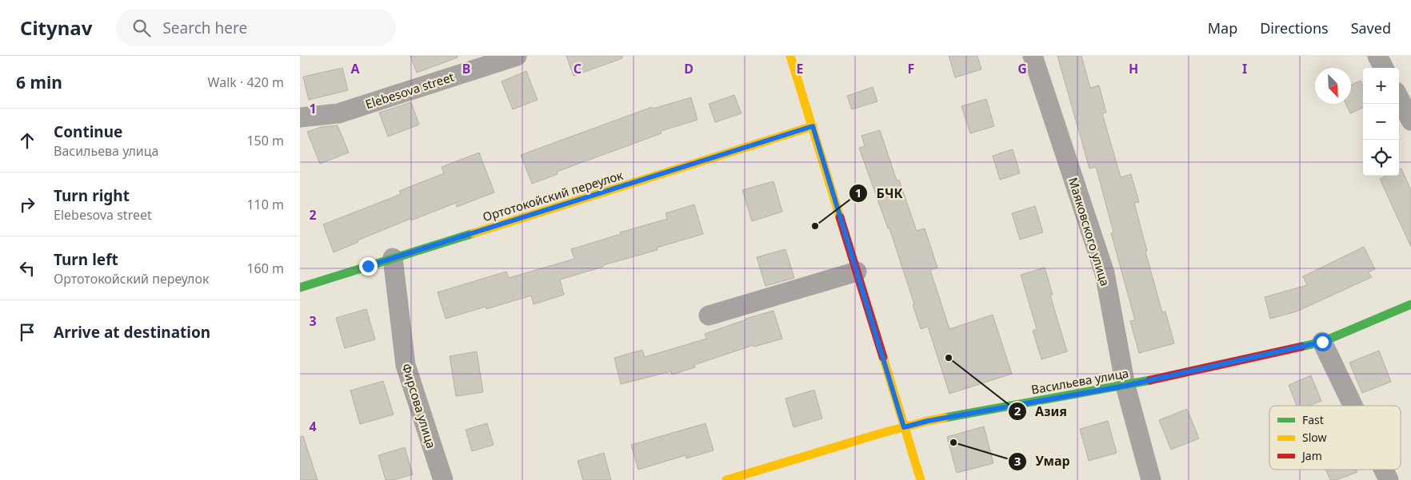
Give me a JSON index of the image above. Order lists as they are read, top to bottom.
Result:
{
  "streets": {
    "street": [
      "Elebesova street",
      "Ортотокойский переулок",
      "Маяковского улица",
      "Васильева улица",
      "Фирсова улица"
    ]
  },
  "crossings": [
    ["Ортотокойский переулок", "Фирсова улица"],
    ["Маяковского улица", "Васильева улица"]
  ],
  "places": ["БЧК", "Азия", "Умар"],
  "legend": ["Fast", "Slow", "Jam"],
  "north": "bottom right",
  "page": {
    "header": "Citynav",
    "search": "Search here",
    "nav": ["Map", "Directions", "Saved"],
    "heading": ["6 min", "Walk · 420 m"],
    "map_buttons": ["+", "−"],
    "list": [
      ["Continue", "Васильева улица", "150 m"],
      ["Turn right", "Elebesova street", "110 m"],
      ["Turn left", "Ортотокойский переулок", "160 m"],
      "Arrive at destination"
    ]
  },
  "grid": {
    "columns": [
      "A",
      "B",
      "C",
      "D",
      "E",
      "F",
      "G",
      "H",
      "I"
    ],
    "rows": [
      "1",
      "2",
      "3",
      "4"
    ]
  }
}
